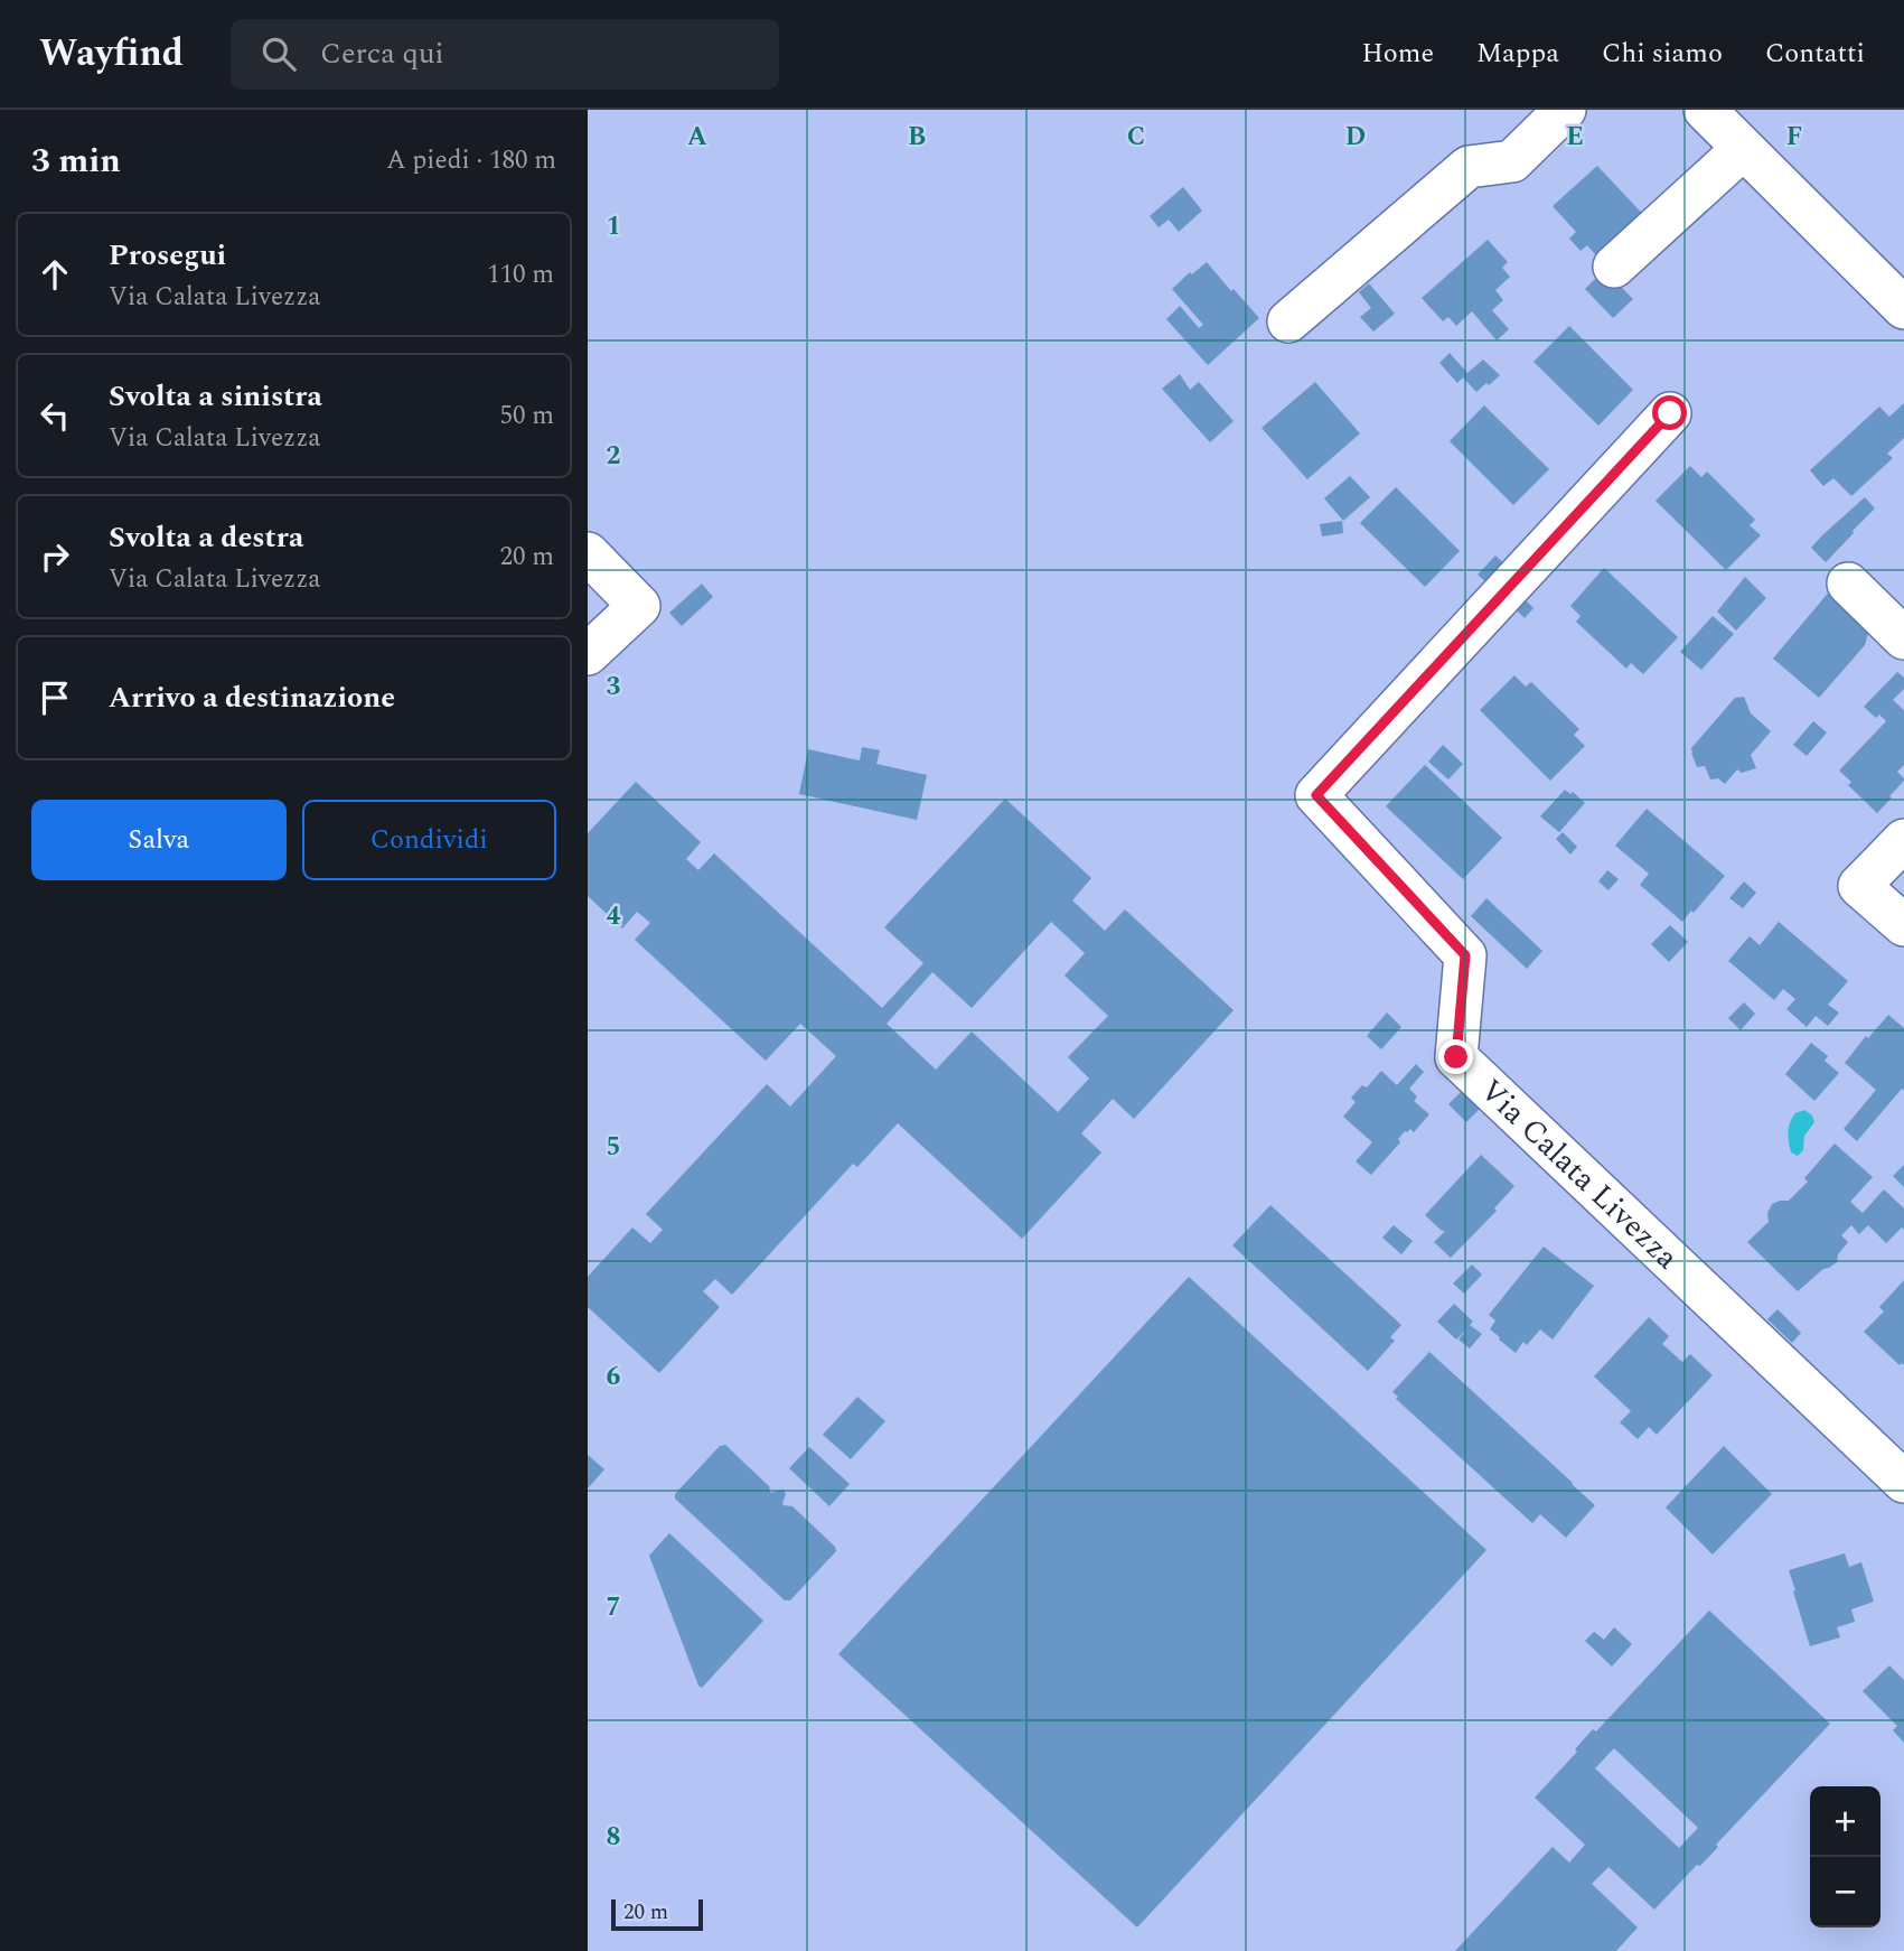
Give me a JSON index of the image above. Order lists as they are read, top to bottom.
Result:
{
  "streets": {
    "street": ["Via Calata Livezza"]
  },
  "scale_bar": "20 m",
  "page": {
    "header": "Wayfind",
    "search": "Cerca qui",
    "nav": [
      "Home",
      "Mappa",
      "Chi siamo",
      "Contatti"
    ],
    "heading": ["3 min", "A piedi · 180 m"],
    "list": [
      ["Prosegui", "Via Calata Livezza", "110 m"],
      ["Svolta a sinistra", "Via Calata Livezza", "50 m"],
      ["Svolta a destra", "Via Calata Livezza", "20 m"],
      "Arrivo a destinazione"
    ],
    "buttons": ["Salva", "Condividi"],
    "map_buttons": ["+", "−"],
    "scale": "20 m"
  },
  "grid": {
    "columns": [
      "A",
      "B",
      "C",
      "D",
      "E",
      "F"
    ],
    "rows": [
      "1",
      "2",
      "3",
      "4",
      "5",
      "6",
      "7",
      "8"
    ]
  }
}
